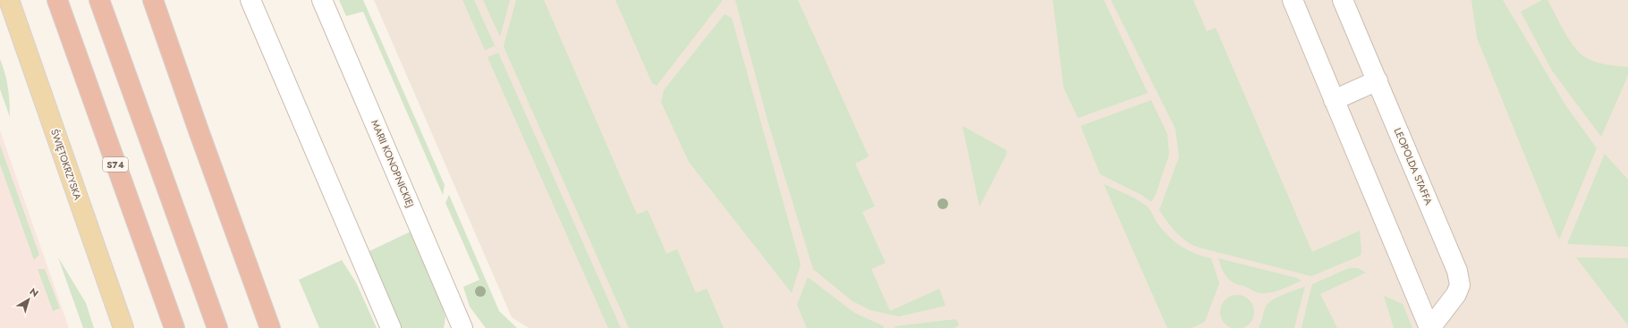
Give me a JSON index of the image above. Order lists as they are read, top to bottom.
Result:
{
  "streets": {
    "highway": ["S74"],
    "main road": ["ŚWIĘTOKRZYSKA"],
    "street": ["MARII KONOPNICKIEJ", "LEOPOLDA STAFFA"]
  },
  "north": "top right"
}
